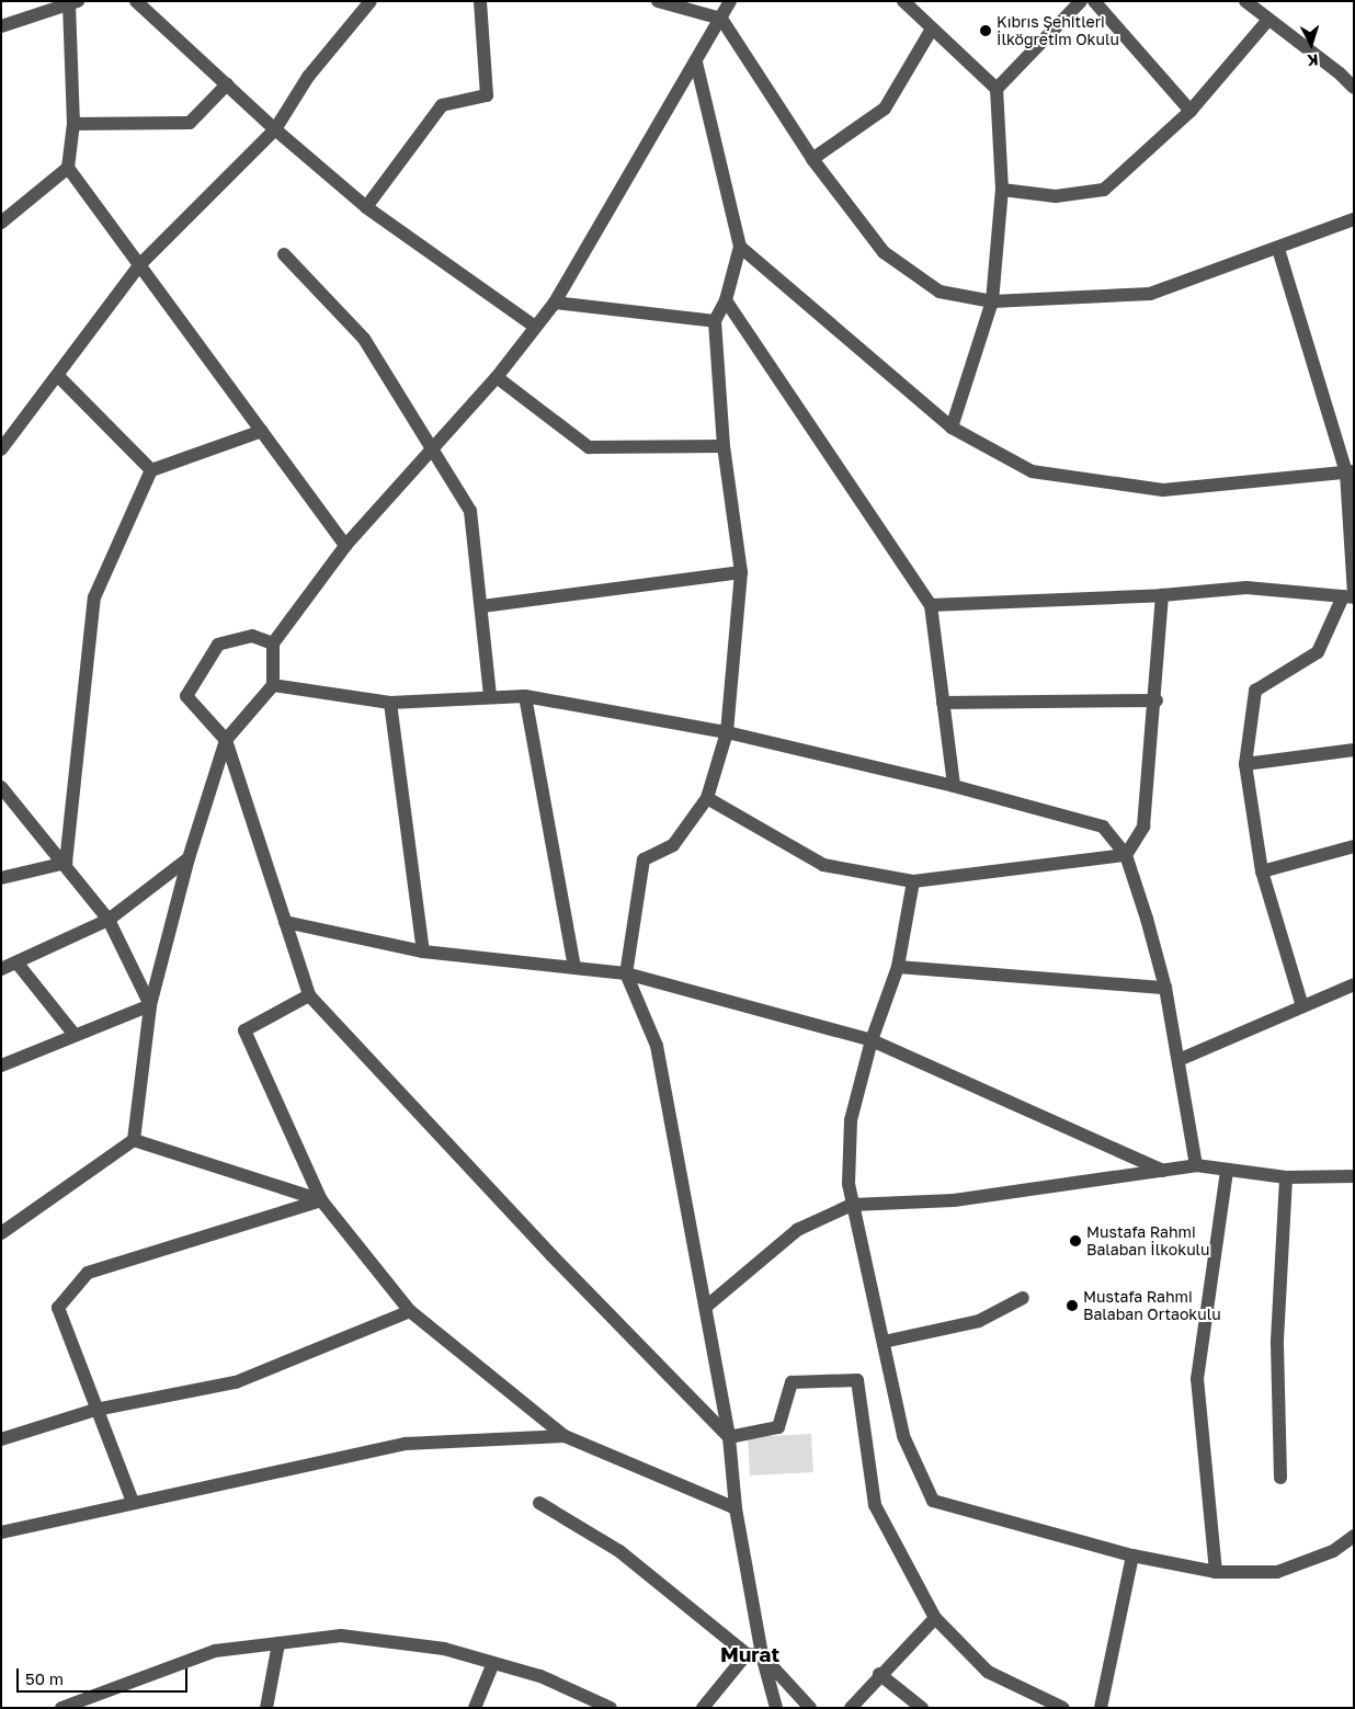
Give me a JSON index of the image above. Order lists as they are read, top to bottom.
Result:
{
  "districts": ["Murat"],
  "places": ["Kıbrıs Şehitleri İlköğretim Okulu", "Mustafa Rahmi Balaban İlkokulu", "Mustafa Rahmi Balaban Ortaokulu"],
  "scale_bar": "50 m",
  "north": "bottom"
}
